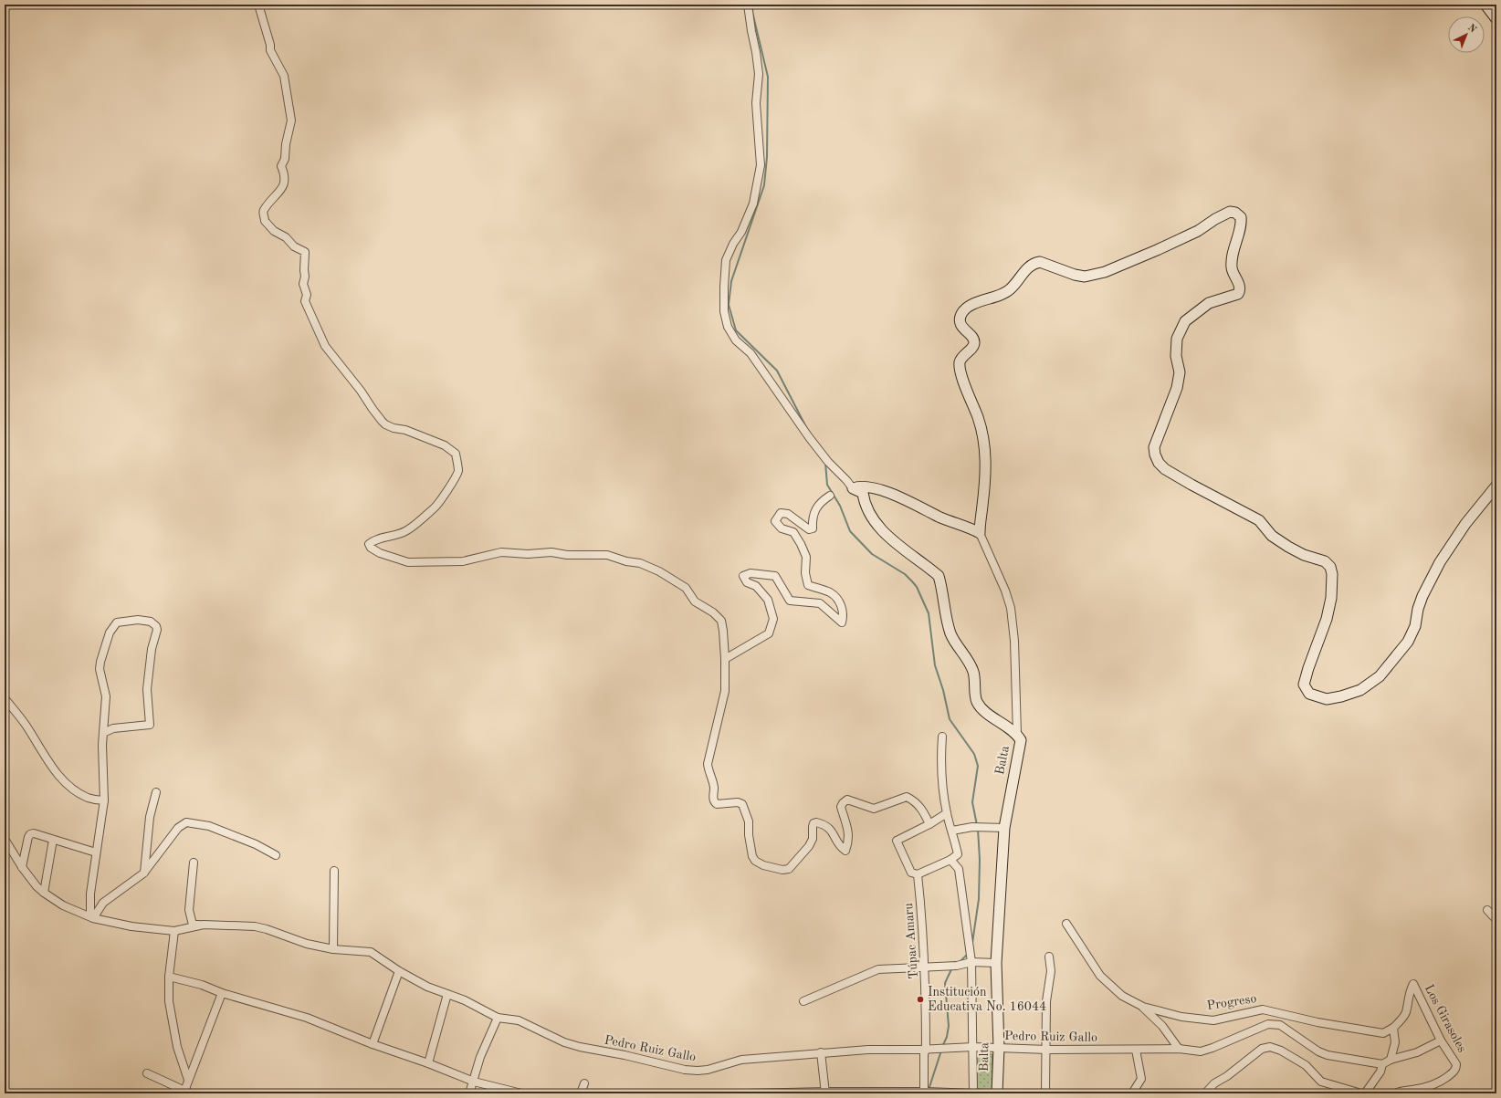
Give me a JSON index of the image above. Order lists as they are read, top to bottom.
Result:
{
  "streets": {
    "street": [
      "Balta",
      "Túpac Amaru",
      "Progreso",
      "Los Girasoles",
      "Pedro Ruiz Gallo"
    ]
  },
  "crossings": [
    ["Balta", "Pedro Ruiz Gallo"],
    ["Túpac Amaru", "Pedro Ruiz Gallo"],
    ["Progreso", "Los Girasoles"]
  ],
  "places": ["Institución Educativa No. 16044"],
  "north": "top right"
}
